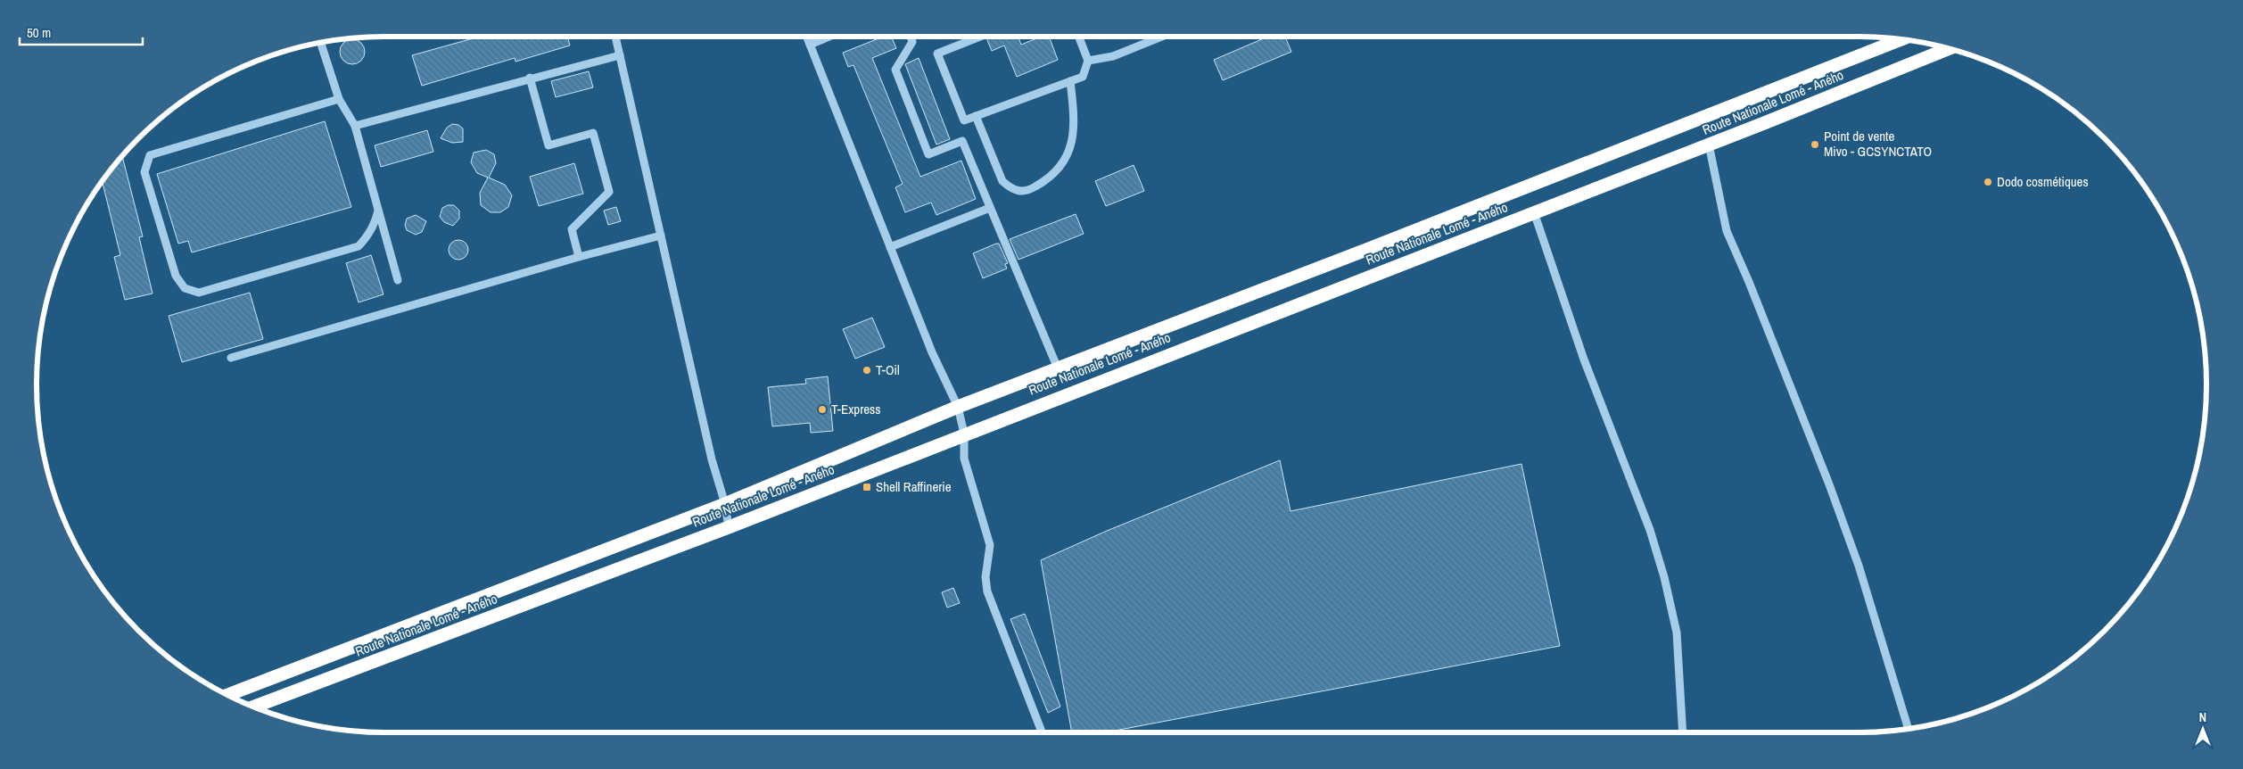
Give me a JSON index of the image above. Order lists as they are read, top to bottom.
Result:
{
  "streets": {
    "highway": ["Route Nationale Lomé - Aného"]
  },
  "places": {
    "other": [
      "Point de vente Mivo - GCSYNCTATO",
      "Dodo cosmétiques",
      "T-Oil",
      "T-Express"
    ],
    "transit": ["Shell Raffinerie"]
  },
  "scale_bar": "50 m",
  "north": "top"
}
